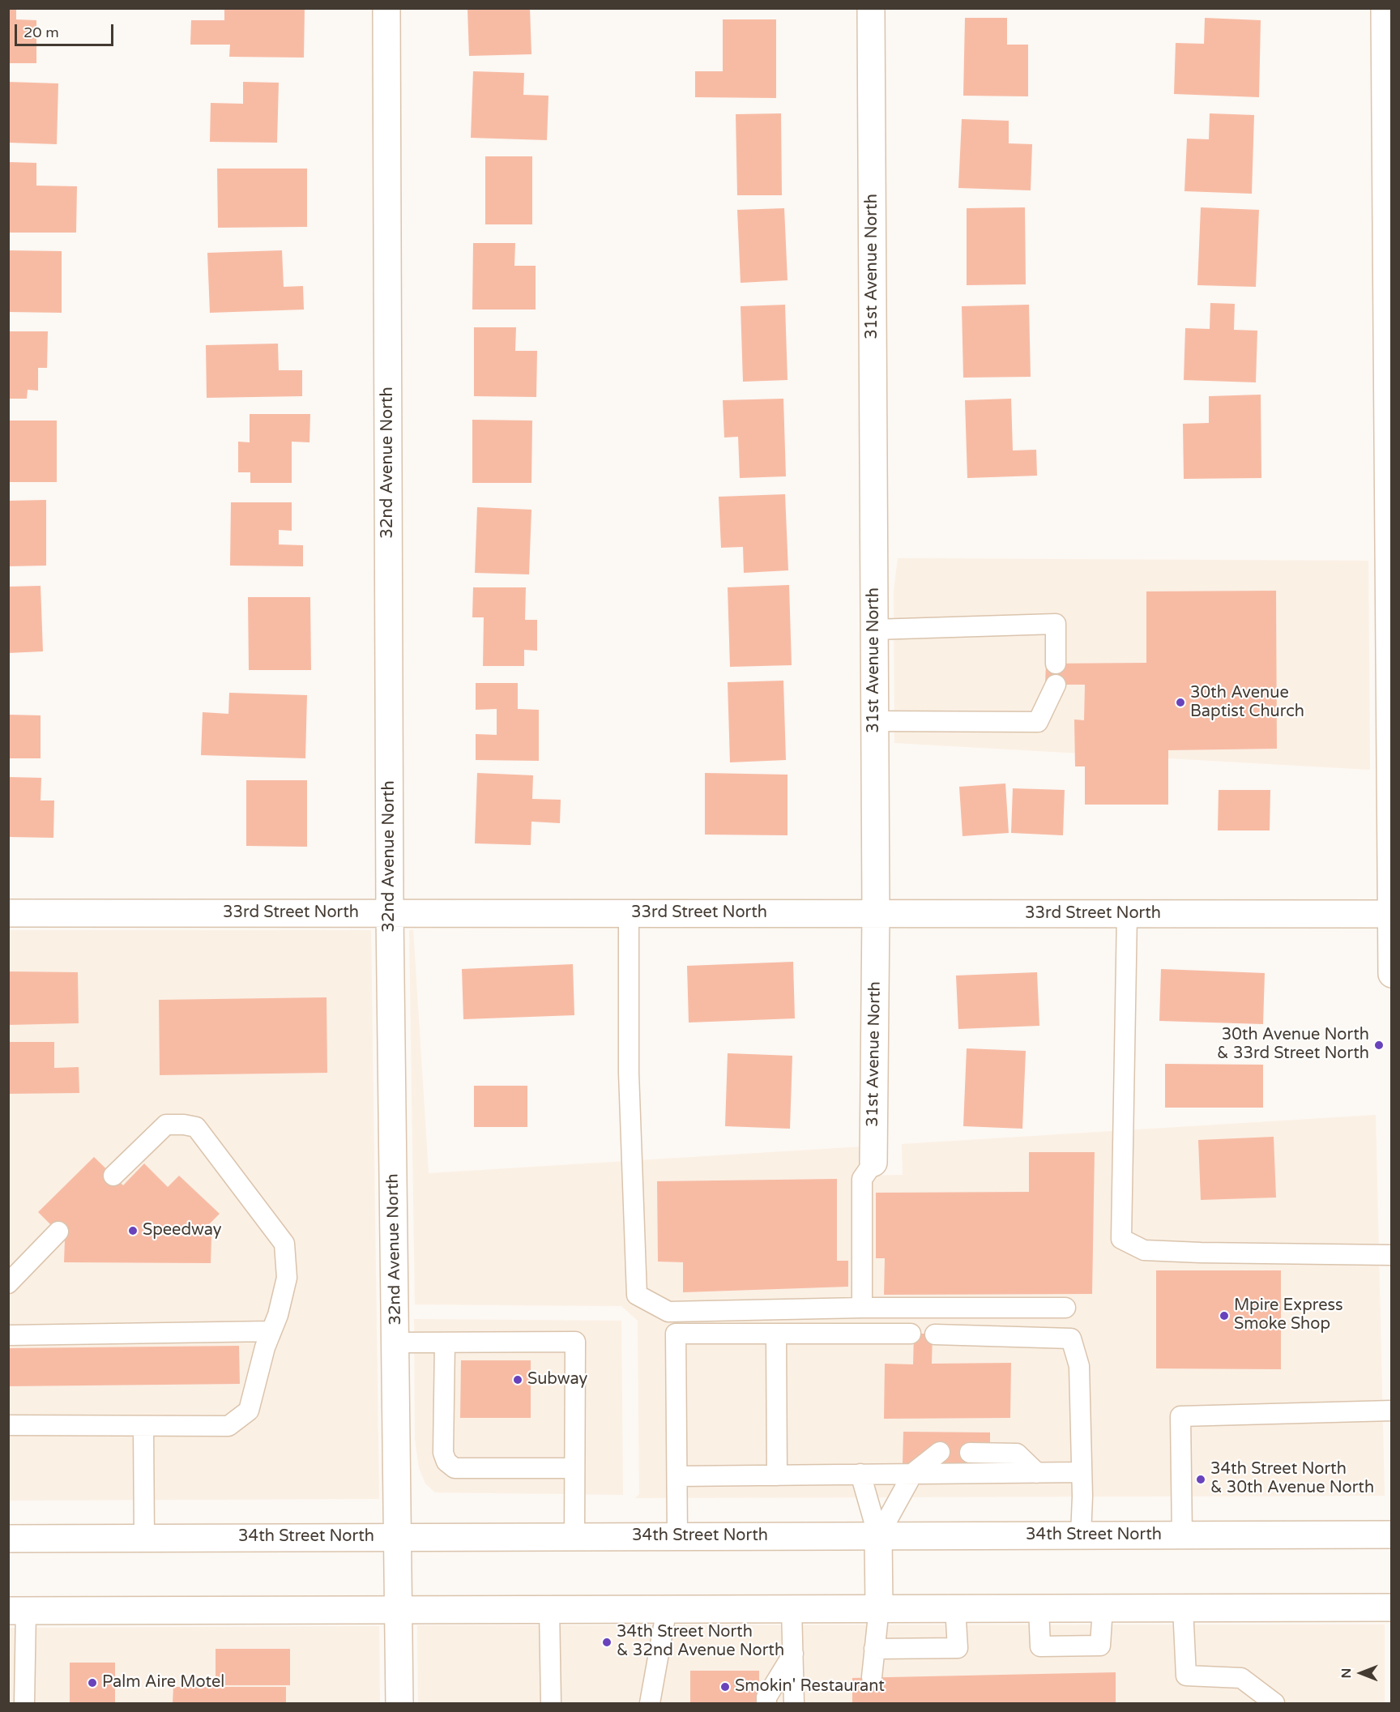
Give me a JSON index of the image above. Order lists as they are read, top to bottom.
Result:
{
  "streets": {
    "main road": [
      "31st Avenue North",
      "32nd Avenue North",
      "33rd Street North",
      "34th Street North"
    ]
  },
  "crossings": [
    ["31st Avenue North", "33rd Street North"],
    ["32nd Avenue North", "33rd Street North"],
    ["32nd Avenue North", "34th Street North"]
  ],
  "places": [
    "30th Avenue Baptist Church",
    "30th Avenue North & 33rd Street North",
    "Speedway",
    "Mpire Express Smoke Shop",
    "Subway",
    "34th Street North & 30th Avenue North",
    "34th Street North & 32nd Avenue North",
    "Palm Aire Motel",
    "Smokin' Restaurant"
  ],
  "scale_bar": "20 m",
  "north": "left"
}
